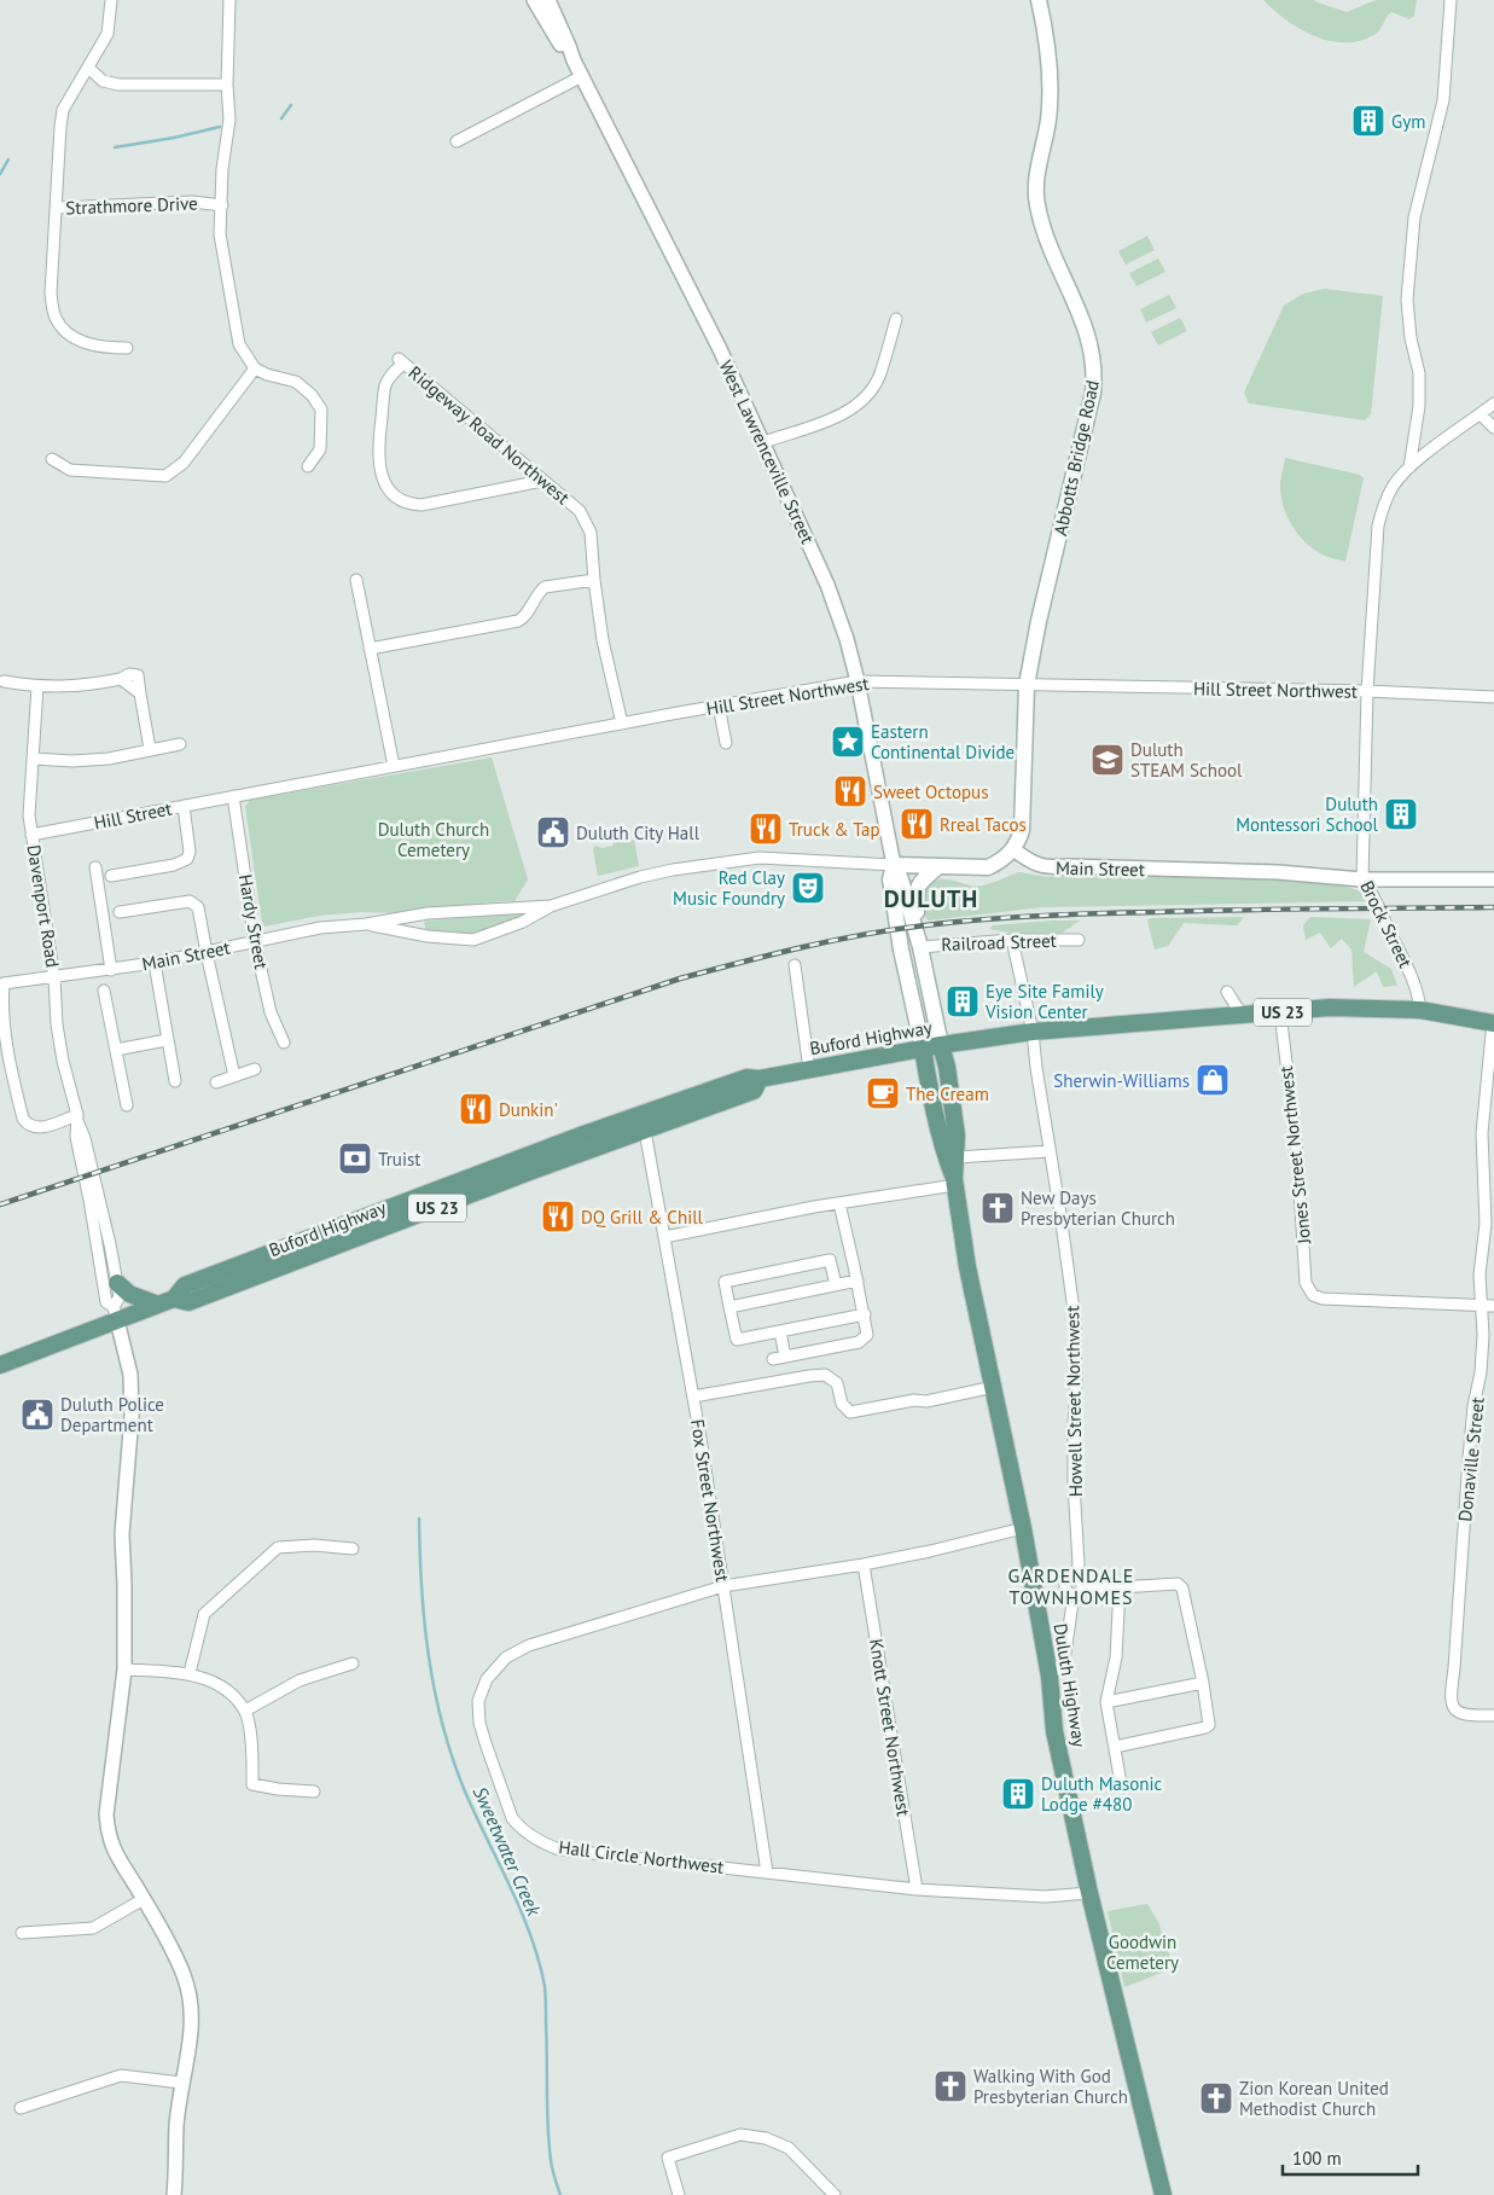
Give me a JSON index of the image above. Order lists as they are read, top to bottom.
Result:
{
  "streets": {
    "main road": [
      "West Lawrenceville Street",
      "Abbotts Bridge Road",
      "US 23",
      "Buford Highway",
      "Duluth Highway"
    ],
    "street": [
      "Strathmore Drive",
      "Ridgeway Road Northwest",
      "Hill Street Northwest",
      "Hill Street",
      "Main Street",
      "Davenport Road",
      "Hardy Street",
      "Brock Street",
      "Railroad Street",
      "Jones Street Northwest",
      "Howell Street Northwest",
      "Donaville Street",
      "Fox Street Northwest",
      "Knott Street Northwest",
      "Hall Circle Northwest"
    ]
  },
  "crossings": [
    ["Ridgeway Road Northwest", "Hill Street Northwest"],
    ["West Lawrenceville Street", "Hill Street Northwest"],
    ["West Lawrenceville Street", "Railroad Street"],
    ["West Lawrenceville Street", "Buford Highway"],
    ["West Lawrenceville Street", "Duluth Highway"],
    ["Abbotts Bridge Road", "Hill Street Northwest"],
    ["Abbotts Bridge Road", "Main Street"],
    ["Hill Street Northwest", "Hill Street"],
    ["Hill Street Northwest", "Hardy Street"],
    ["Hill Street Northwest", "Brock Street"],
    ["Hill Street", "Davenport Road"],
    ["Hill Street", "Hardy Street"],
    ["Main Street", "Davenport Road"],
    ["Main Street", "Hardy Street"],
    ["Main Street", "Brock Street"],
    ["Davenport Road", "Buford Highway"],
    ["Brock Street", "Buford Highway"],
    ["Railroad Street", "Howell Street Northwest"],
    ["Buford Highway", "Jones Street Northwest"],
    ["Buford Highway", "Howell Street Northwest"],
    ["Buford Highway", "Donaville Street"],
    ["Buford Highway", "Fox Street Northwest"],
    ["Buford Highway", "Duluth Highway"],
    ["Jones Street Northwest", "Donaville Street"],
    ["Howell Street Northwest", "Duluth Highway"],
    ["Fox Street Northwest", "Hall Circle Northwest"],
    ["Duluth Highway", "Hall Circle Northwest"],
    ["Knott Street Northwest", "Hall Circle Northwest"]
  ],
  "districts": ["DULUTH", "GARDENDALE TOWNHOMES"],
  "water": ["Sweetwater Creek"],
  "parks": ["Duluth Church Cemetery", "Goodwin Cemetery"],
  "places": {
    "building": [
      "Gym",
      "Duluth Montessori School",
      "Eye Site Family Vision Center",
      "Duluth Masonic Lodge #480"
    ],
    "place": ["Eastern Continental Divide"],
    "school or university": ["Duluth STEAM School"],
    "restaurant": [
      "Sweet Octopus",
      "Rreal Tacos",
      "Truck & Tap",
      "Dunkin'",
      "DQ Grill & Chill"
    ],
    "public building": ["Duluth City Hall", "Duluth Police Department"],
    "theatre": ["Red Clay Music Foundry"],
    "shop": ["Sherwin-Williams"],
    "cafe": ["The Cream"],
    "bank": ["Truist"],
    "church": ["New Days Presbyterian Church", "Walking With God Presbyterian Church", "Zion Korean United Methodist Church"]
  },
  "scale_bar": "100 m"
}
